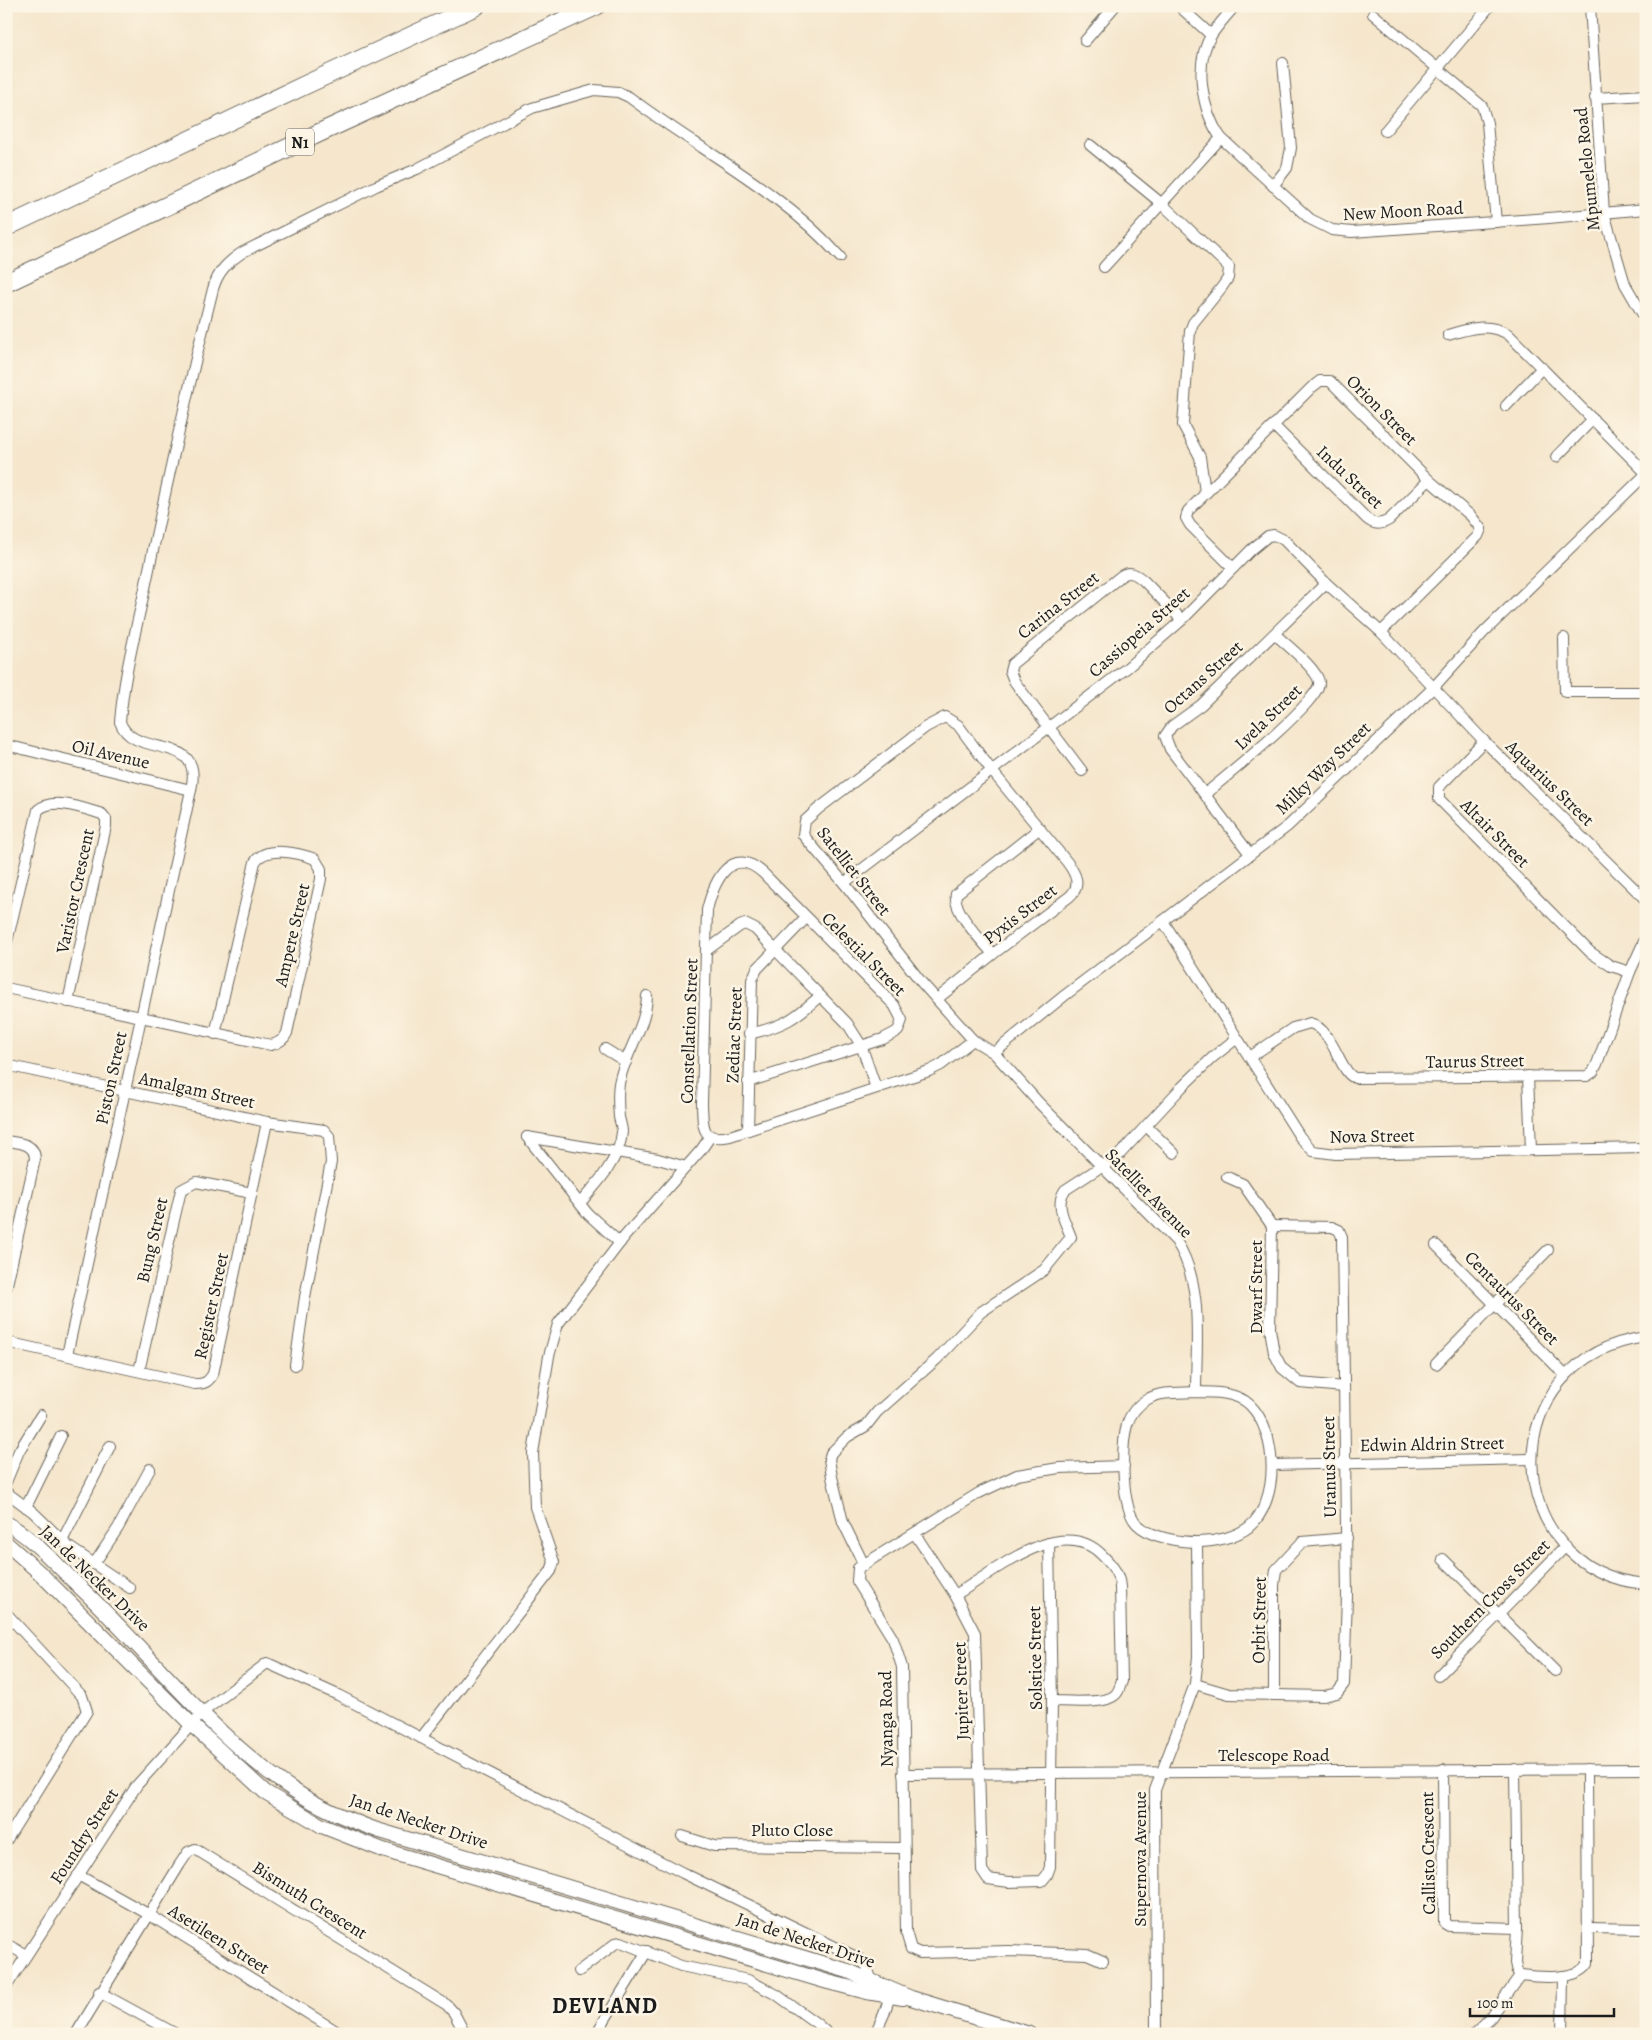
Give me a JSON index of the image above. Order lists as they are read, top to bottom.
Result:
{
  "streets": {
    "highway": ["N1"],
    "main road": ["Jan de Necker Drive"],
    "street": [
      "Mpumelelo Road",
      "New Moon Road",
      "Orion Street",
      "Indu Street",
      "Carina Street",
      "Cassiopeia Street",
      "Octans Street",
      "Lvela Street",
      "Oil Avenue",
      "Milky Way Street",
      "Aquarius Street",
      "Altair Street",
      "Satelliet Street",
      "Varistor Crescent",
      "Pyxis Street",
      "Ampere Street",
      "Celestial Street",
      "Constellation Street",
      "Zediac Street",
      "Taurus Street",
      "Piston Street",
      "Amalgam Street",
      "Nova Street",
      "Satelliet Avenue",
      "Bung Street",
      "Dwarf Street",
      "Centaurus Street",
      "Register Street",
      "Edwin Aldrin Street",
      "Uranus Street",
      "Southern Cross Street",
      "Orbit Street",
      "Solstice Street",
      "Jupiter Street",
      "Nyanga Road",
      "Telescope Road",
      "Pluto Close",
      "Foundry Street",
      "Callisto Crescent",
      "Supernova Avenue",
      "Bismuth Crescent",
      "Asetileen Street"
    ]
  },
  "crossings": [
    ["Mpumelelo Road", "New Moon Road"],
    ["Orion Street", "Indu Street"],
    ["Orion Street", "Cassiopeia Street"],
    ["Carina Street", "Cassiopeia Street"],
    ["Cassiopeia Street", "Octans Street"],
    ["Cassiopeia Street", "Milky Way Street"],
    ["Cassiopeia Street", "Aquarius Street"],
    ["Cassiopeia Street", "Satelliet Street"],
    ["Cassiopeia Street", "Pyxis Street"],
    ["Octans Street", "Lvela Street"],
    ["Octans Street", "Milky Way Street"],
    ["Oil Avenue", "Piston Street"],
    ["Milky Way Street", "Aquarius Street"],
    ["Milky Way Street", "Satelliet Street"],
    ["Milky Way Street", "Nova Street"],
    ["Milky Way Street", "Satelliet Avenue"],
    ["Aquarius Street", "Altair Street"],
    ["Altair Street", "Taurus Street"],
    ["Satelliet Street", "Pyxis Street"],
    ["Satelliet Street", "Satelliet Avenue"],
    ["Varistor Crescent", "Ampere Street"],
    ["Ampere Street", "Piston Street"],
    ["Celestial Street", "Constellation Street"],
    ["Celestial Street", "Zediac Street"],
    ["Constellation Street", "Zediac Street"],
    ["Taurus Street", "Nova Street"],
    ["Piston Street", "Amalgam Street"],
    ["Piston Street", "Register Street"],
    ["Amalgam Street", "Register Street"],
    ["Satelliet Avenue", "Edwin Aldrin Street"],
    ["Satelliet Avenue", "Supernova Avenue"],
    ["Bung Street", "Register Street"],
    ["Dwarf Street", "Uranus Street"],
    ["Edwin Aldrin Street", "Uranus Street"],
    ["Edwin Aldrin Street", "Supernova Avenue"],
    ["Uranus Street", "Orbit Street"],
    ["Uranus Street", "Supernova Avenue"],
    ["Jan de Necker Drive", "Foundry Street"],
    ["Solstice Street", "Jupiter Street"],
    ["Solstice Street", "Telescope Road"],
    ["Jupiter Street", "Telescope Road"],
    ["Nyanga Road", "Telescope Road"],
    ["Nyanga Road", "Pluto Close"],
    ["Telescope Road", "Callisto Crescent"],
    ["Telescope Road", "Supernova Avenue"],
    ["Foundry Street", "Asetileen Street"],
    ["Bismuth Crescent", "Asetileen Street"]
  ],
  "districts": ["DEVLAND"],
  "scale_bar": "100 m"
}
